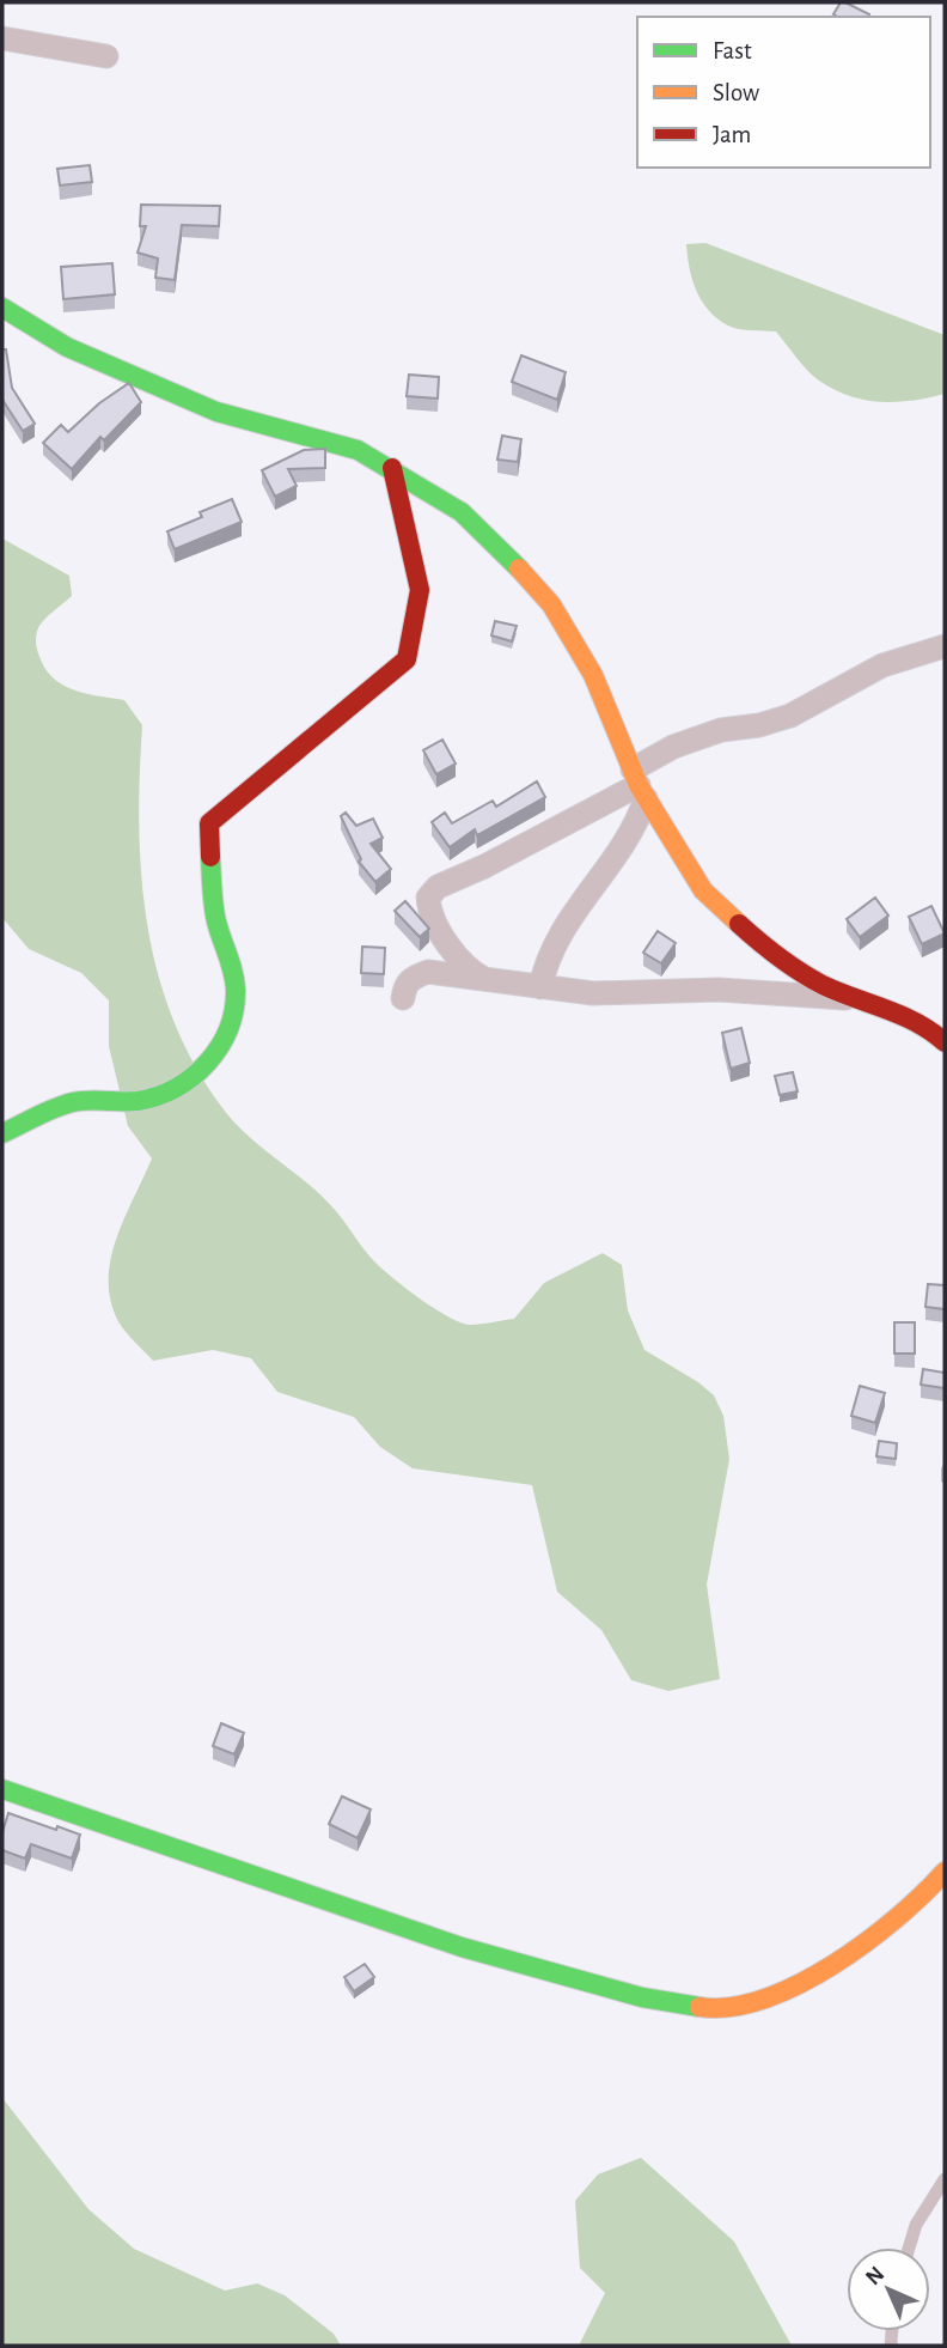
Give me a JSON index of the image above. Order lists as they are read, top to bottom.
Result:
{
  "legend": ["Fast", "Slow", "Jam"],
  "north": "top left"
}
